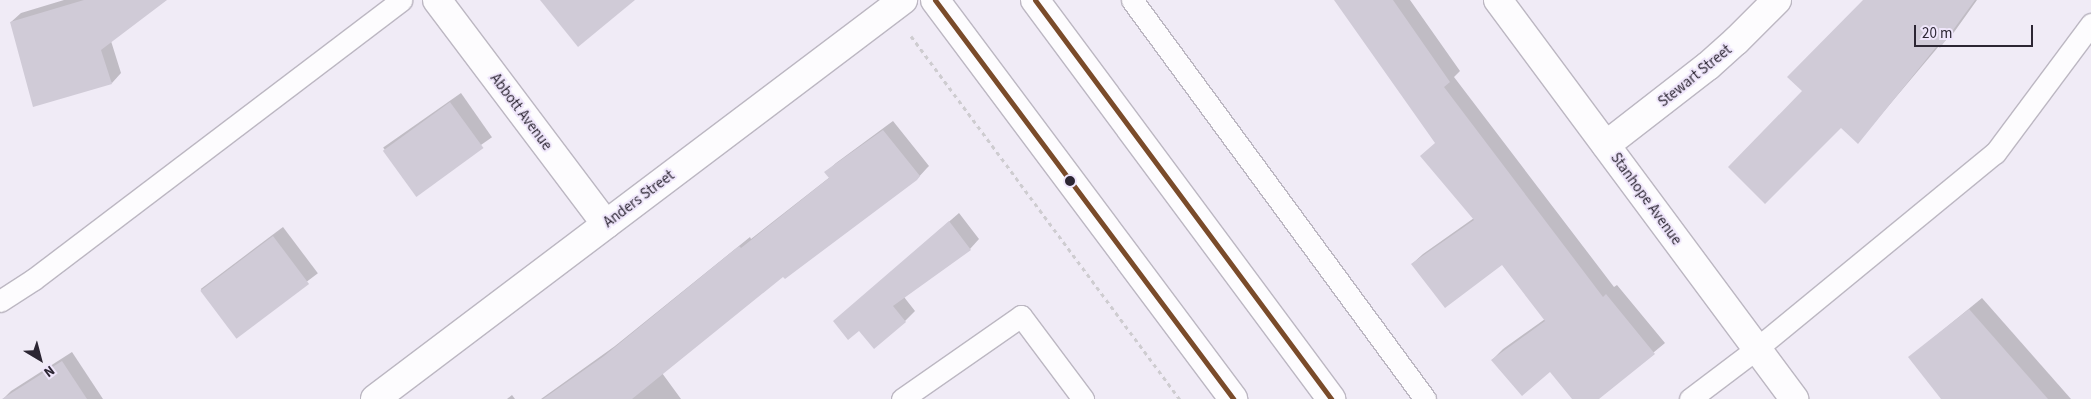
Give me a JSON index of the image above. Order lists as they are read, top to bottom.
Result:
{
  "streets": {
    "street": [
      "Stewart Street",
      "Abbott Avenue",
      "Anders Street",
      "Stanhope Avenue"
    ]
  },
  "crossings": [
    ["Stewart Street", "Stanhope Avenue"],
    ["Abbott Avenue", "Anders Street"]
  ],
  "scale_bar": "20 m",
  "north": "bottom right"
}
